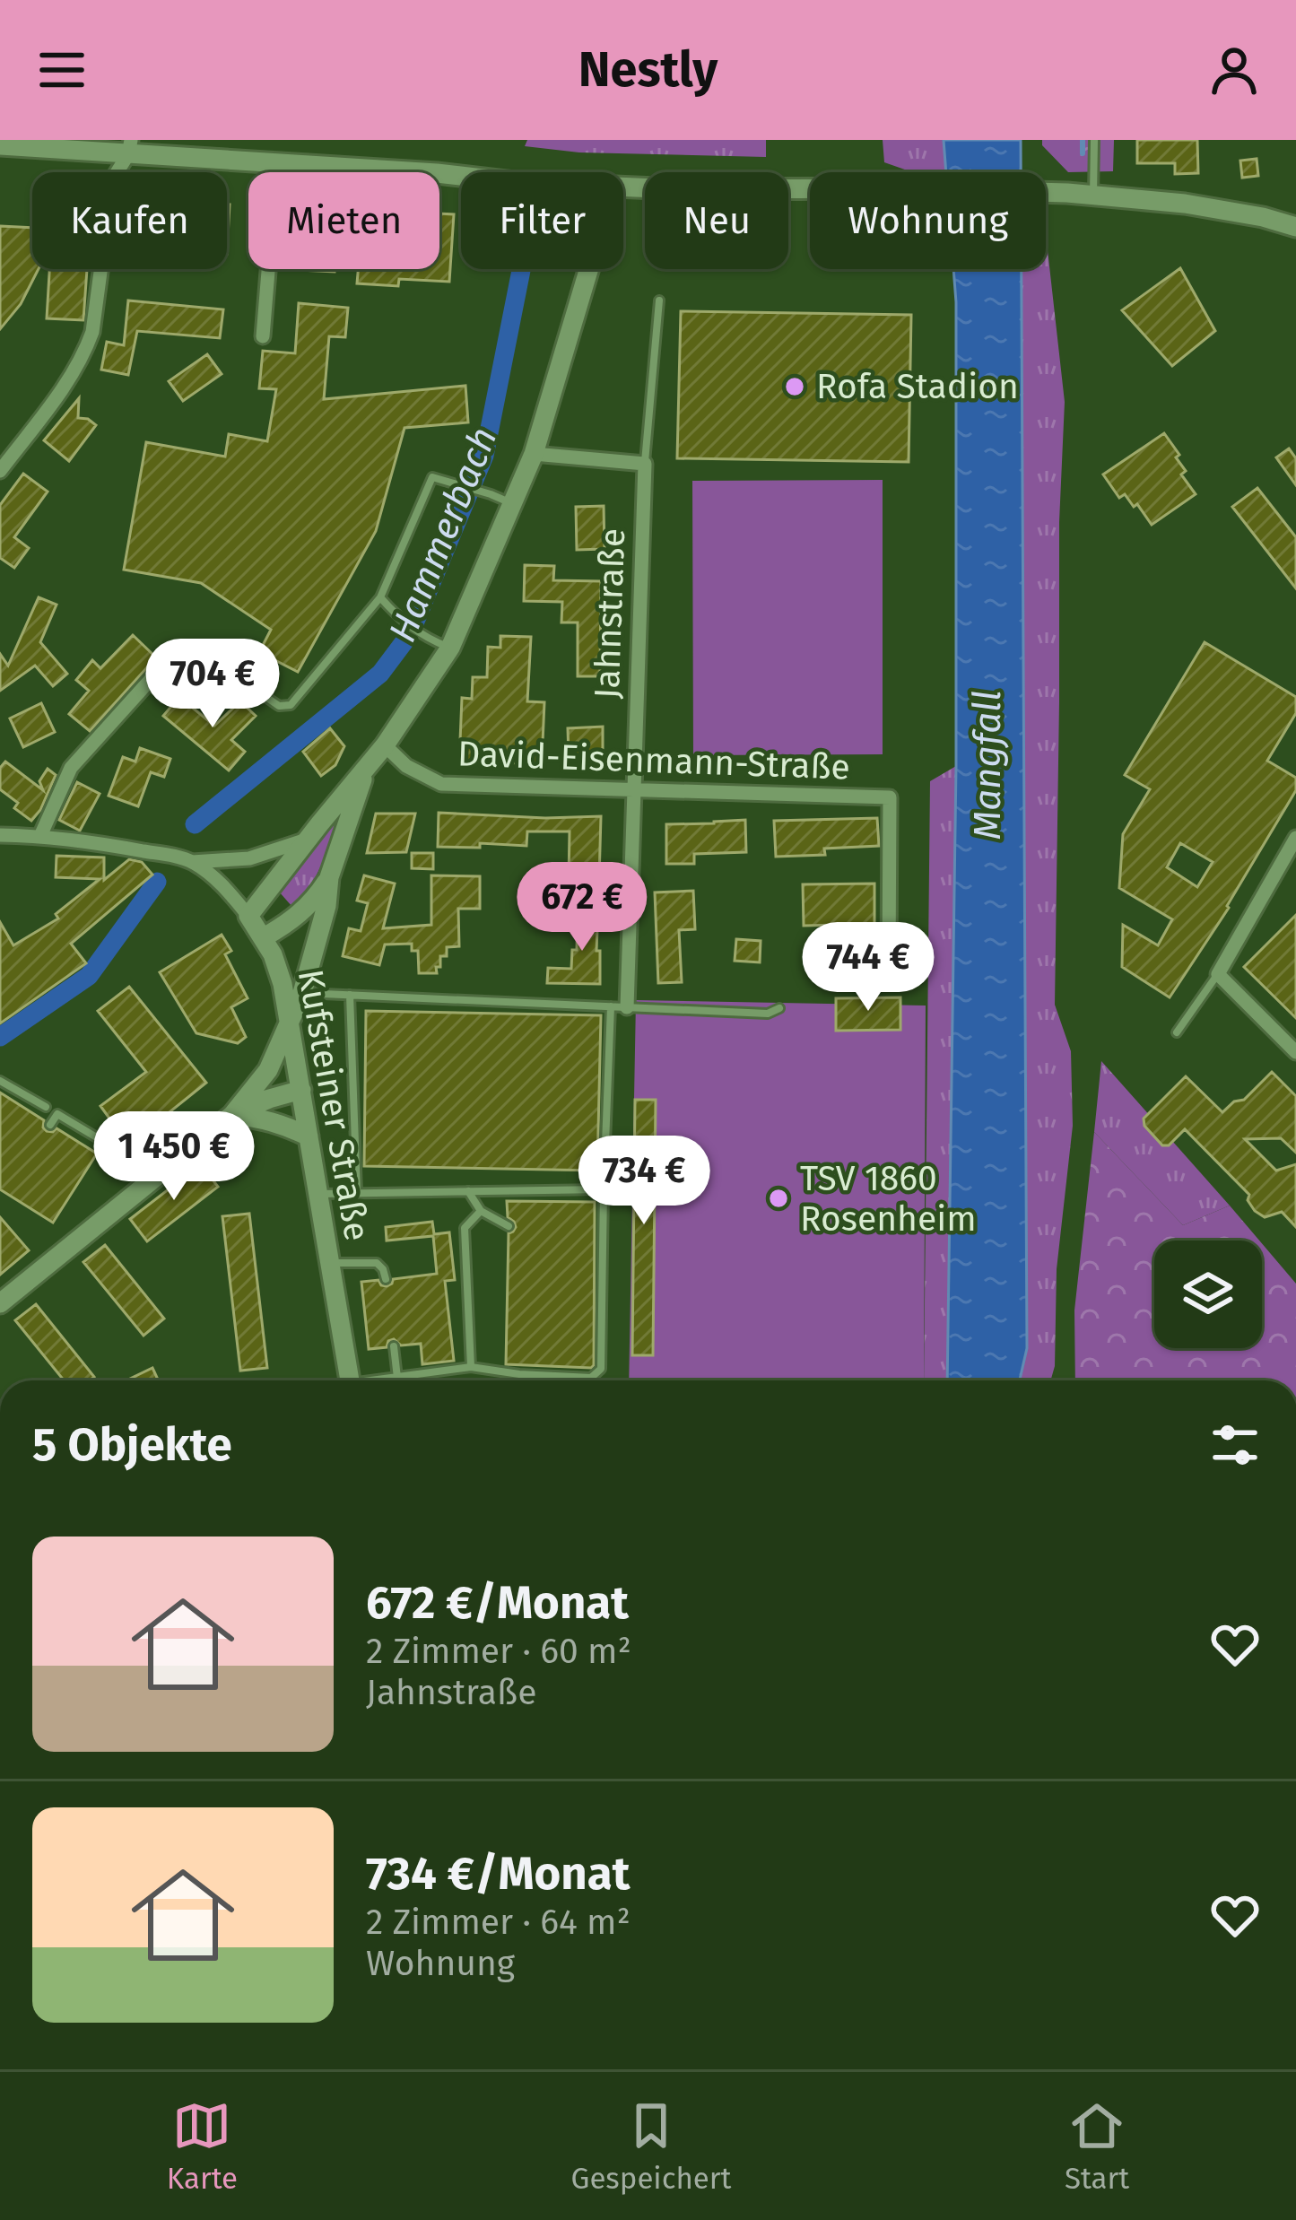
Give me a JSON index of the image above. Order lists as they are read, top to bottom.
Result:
{
  "streets": {
    "main road": ["Kufsteiner Straße"],
    "street": ["Jahnstraße", "David-Eisenmann-Straße"]
  },
  "crossings": [
    ["Jahnstraße", "David-Eisenmann-Straße"]
  ],
  "water": ["Hammerbach", "Mangfall"],
  "places": ["Rofa Stadion", "TSV 1860 Rosenheim"],
  "page": {
    "header": "Nestly",
    "chip": [
      "Kaufen",
      "Mieten",
      "Filter",
      "Neu",
      "Wohnung"
    ],
    "price": [
      "704 €",
      "672 €",
      "744 €",
      "1 450 €",
      "734 €"
    ],
    "heading": "5 Objekte",
    "list": [
      {
        "name": "672 €/Monat",
        "note": "2 Zimmer · 60 m² · Jahnstraße"
      },
      {
        "name": "734 €/Monat",
        "note": "2 Zimmer · 64 m² · Wohnung"
      }
    ],
    "tabs": ["Karte", "Gespeichert", "Start"]
  }
}
